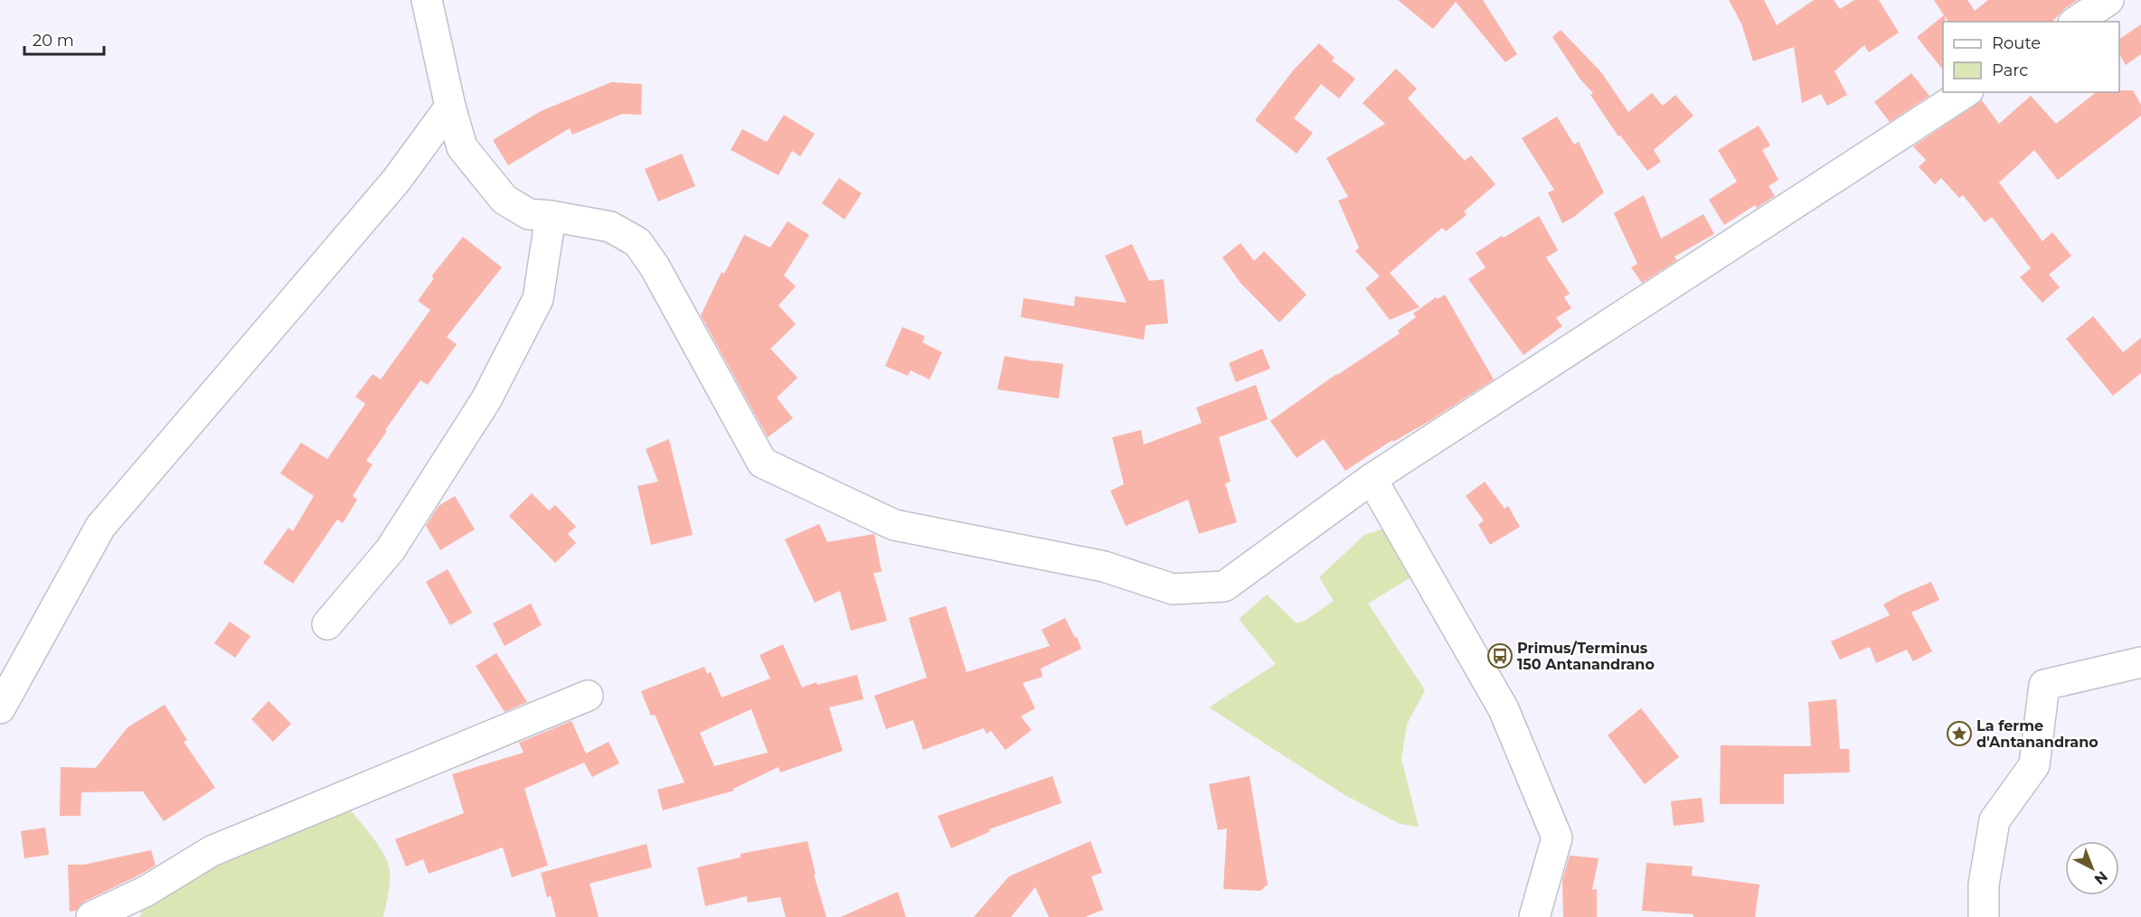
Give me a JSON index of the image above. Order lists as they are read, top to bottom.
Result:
{
  "places": {
    "bus stop": ["Primus/Terminus 150 Antanandrano"],
    "place": ["La ferme d'Antanandrano"]
  },
  "legend": ["Route", "Parc"],
  "scale_bar": "20 m",
  "north": "bottom right"
}
